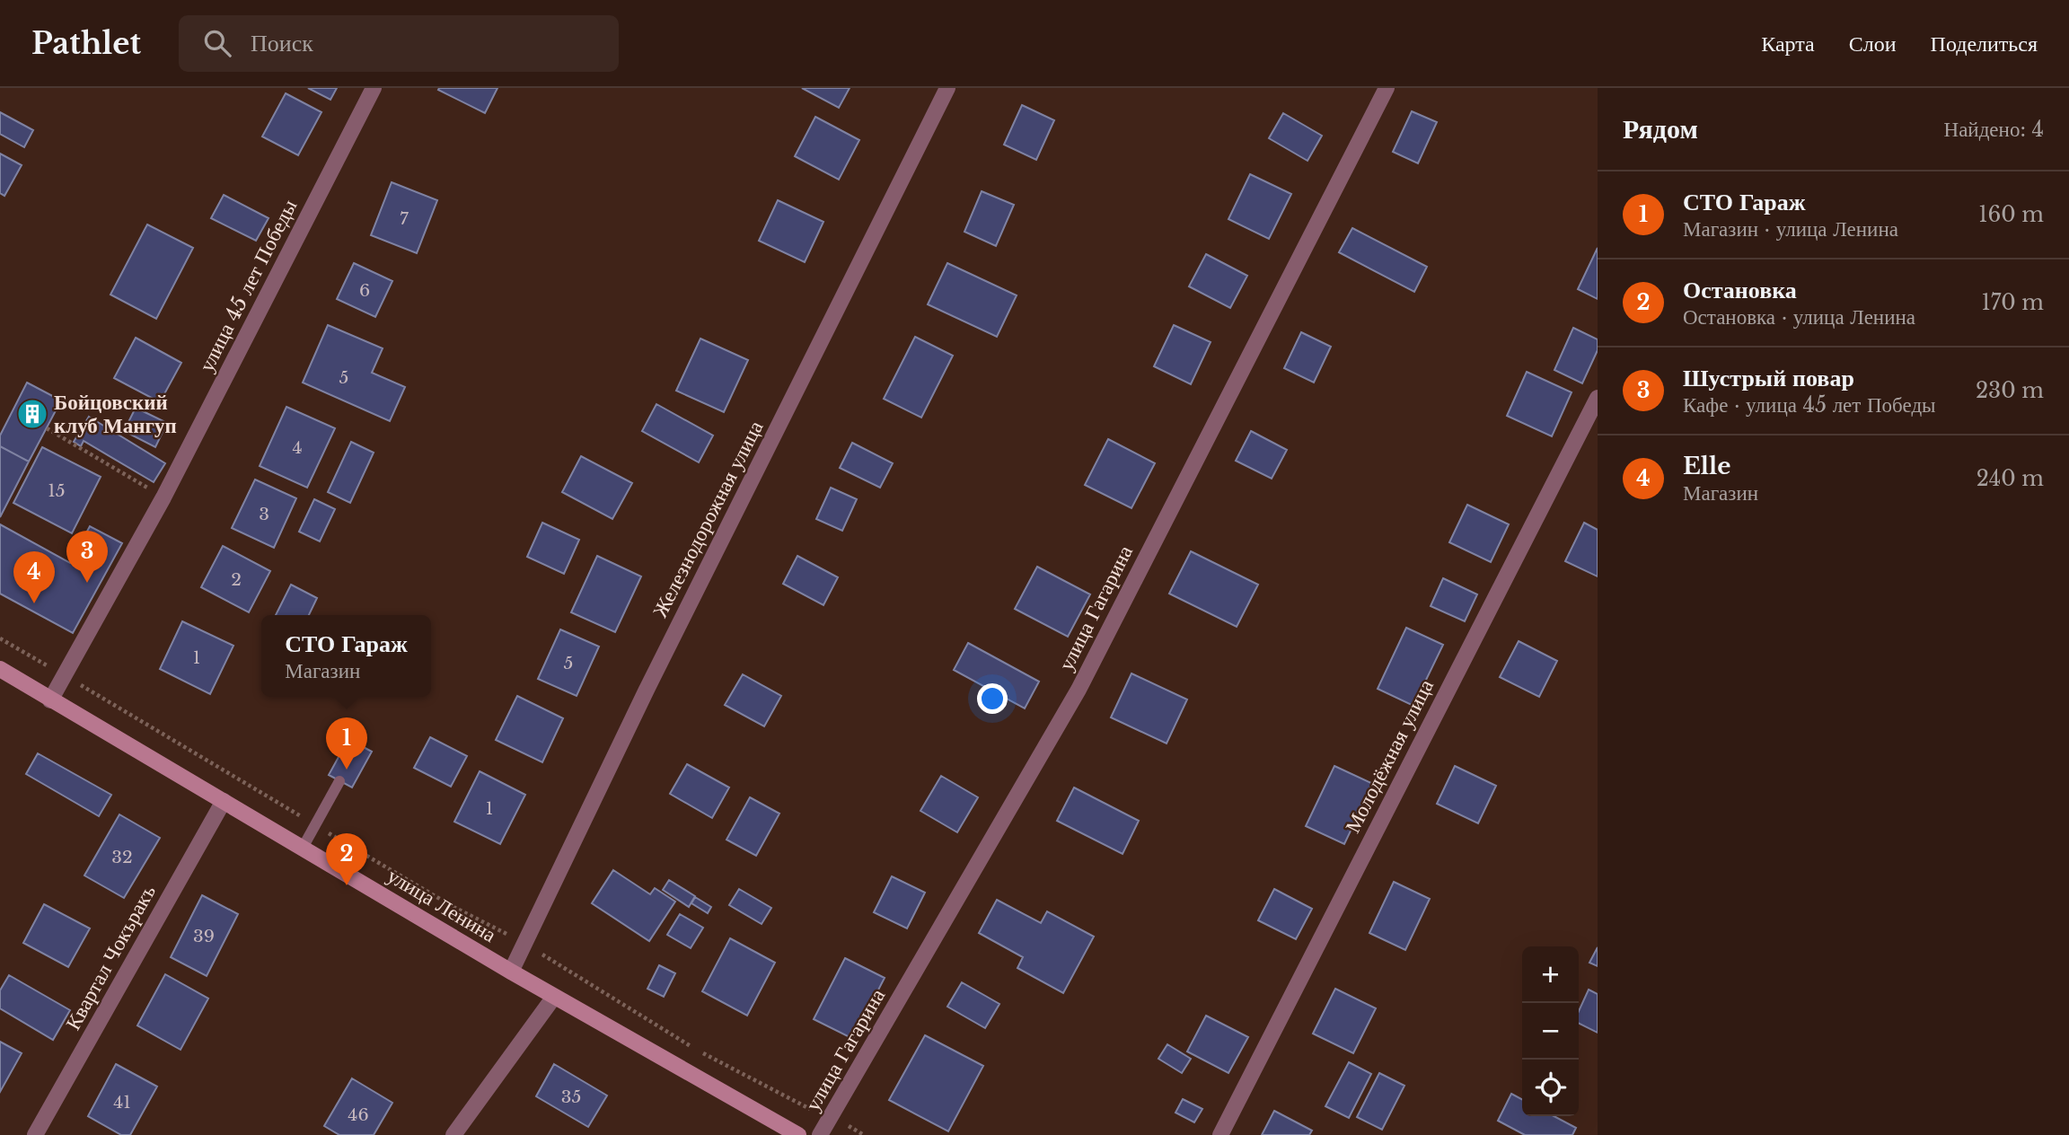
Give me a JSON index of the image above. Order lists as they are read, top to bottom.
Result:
{
  "streets": {
    "main road": ["улица Ленина"],
    "street": [
      "улица 45 лет Победы",
      "Железнодорожная улица",
      "улица Гагарина",
      "Молодёжная улица",
      "Квартал Чокъракъ"
    ]
  },
  "crossings": [
    ["улица 45 лет Победы", "улица Ленина"],
    ["Железнодорожная улица", "улица Ленина"],
    ["улица Ленина", "Квартал Чокъракъ"]
  ],
  "places": {
    "building": ["Бойцовский клуб Мангуп"]
  },
  "house_numbers": [
    "7",
    "6",
    "5",
    "4",
    "15",
    "3",
    "2",
    "1",
    "5",
    "1",
    "32",
    "39",
    "35",
    "41",
    "46"
  ],
  "page": {
    "header": "Pathlet",
    "search": "Поиск",
    "nav": ["Карта", "Слои", "Поделиться"],
    "heading": ["Рядом", "Найдено: 4"],
    "list": [
      {
        "mark": "1",
        "name": "СТО Гараж",
        "note": "Магазин · улица Ленина",
        "value": "160 m"
      },
      {
        "mark": "2",
        "name": "Остановка",
        "note": "Остановка · улица Ленина",
        "value": "170 m"
      },
      {
        "mark": "3",
        "name": "Шустрый повар",
        "note": "Кафе · улица 45 лет Победы",
        "value": "230 m"
      },
      {
        "mark": "4",
        "name": "Elle",
        "note": "Магазин",
        "value": "240 m"
      }
    ],
    "pins": [
      "3",
      "4",
      "1",
      "2"
    ],
    "popup": ["СТО Гараж", "Магазин"],
    "map_buttons": ["+", "−"]
  }
}
